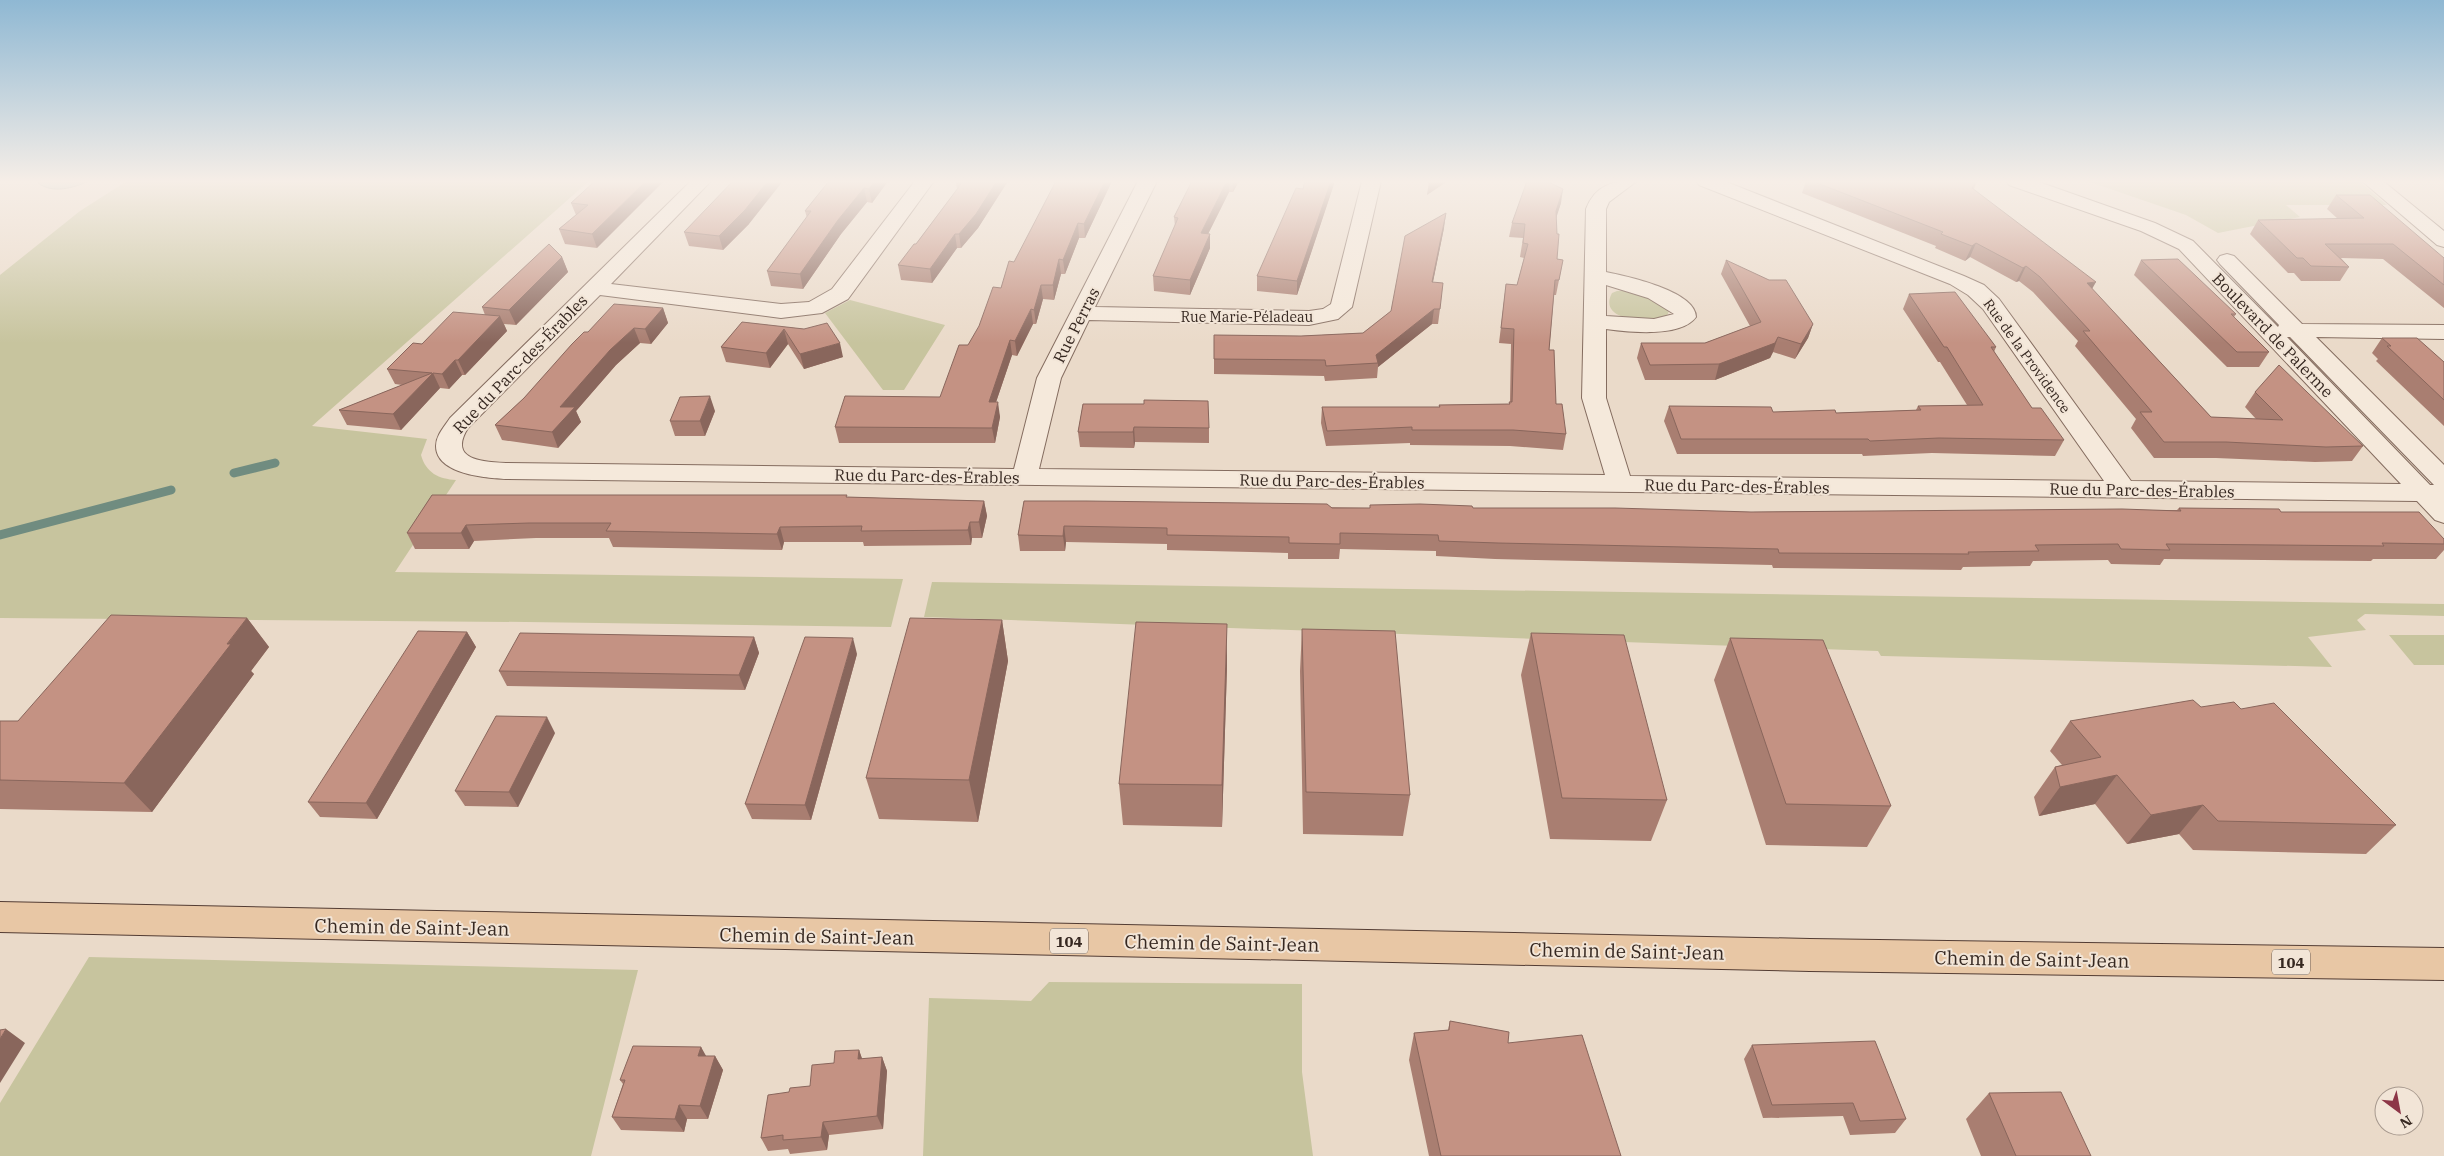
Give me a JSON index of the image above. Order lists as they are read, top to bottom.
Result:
{
  "streets": {
    "main road": ["Chemin de Saint-Jean", "104"],
    "street": [
      "Rue Marie-Péladeau",
      "Rue Perras",
      "Boulevard de Palerme",
      "Rue de la Providence",
      "Rue du Parc-des-Érables"
    ]
  },
  "crossings": [
    ["Rue Marie-Péladeau", "Rue Perras"],
    ["Rue Perras", "Rue du Parc-des-Érables"],
    ["Boulevard de Palerme", "Rue du Parc-des-Érables"],
    ["Rue de la Providence", "Rue du Parc-des-Érables"]
  ],
  "north": "bottom right"
}
